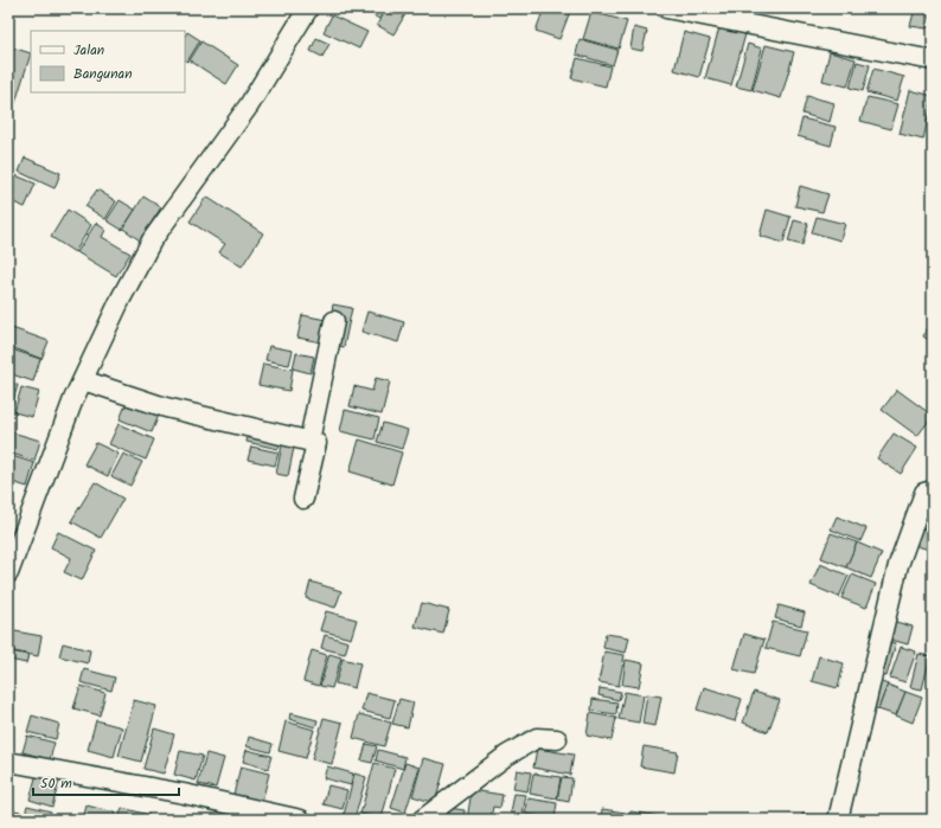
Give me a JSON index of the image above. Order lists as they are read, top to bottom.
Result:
{
  "legend": ["Jalan", "Bangunan"],
  "scale_bar": "50 m"
}
